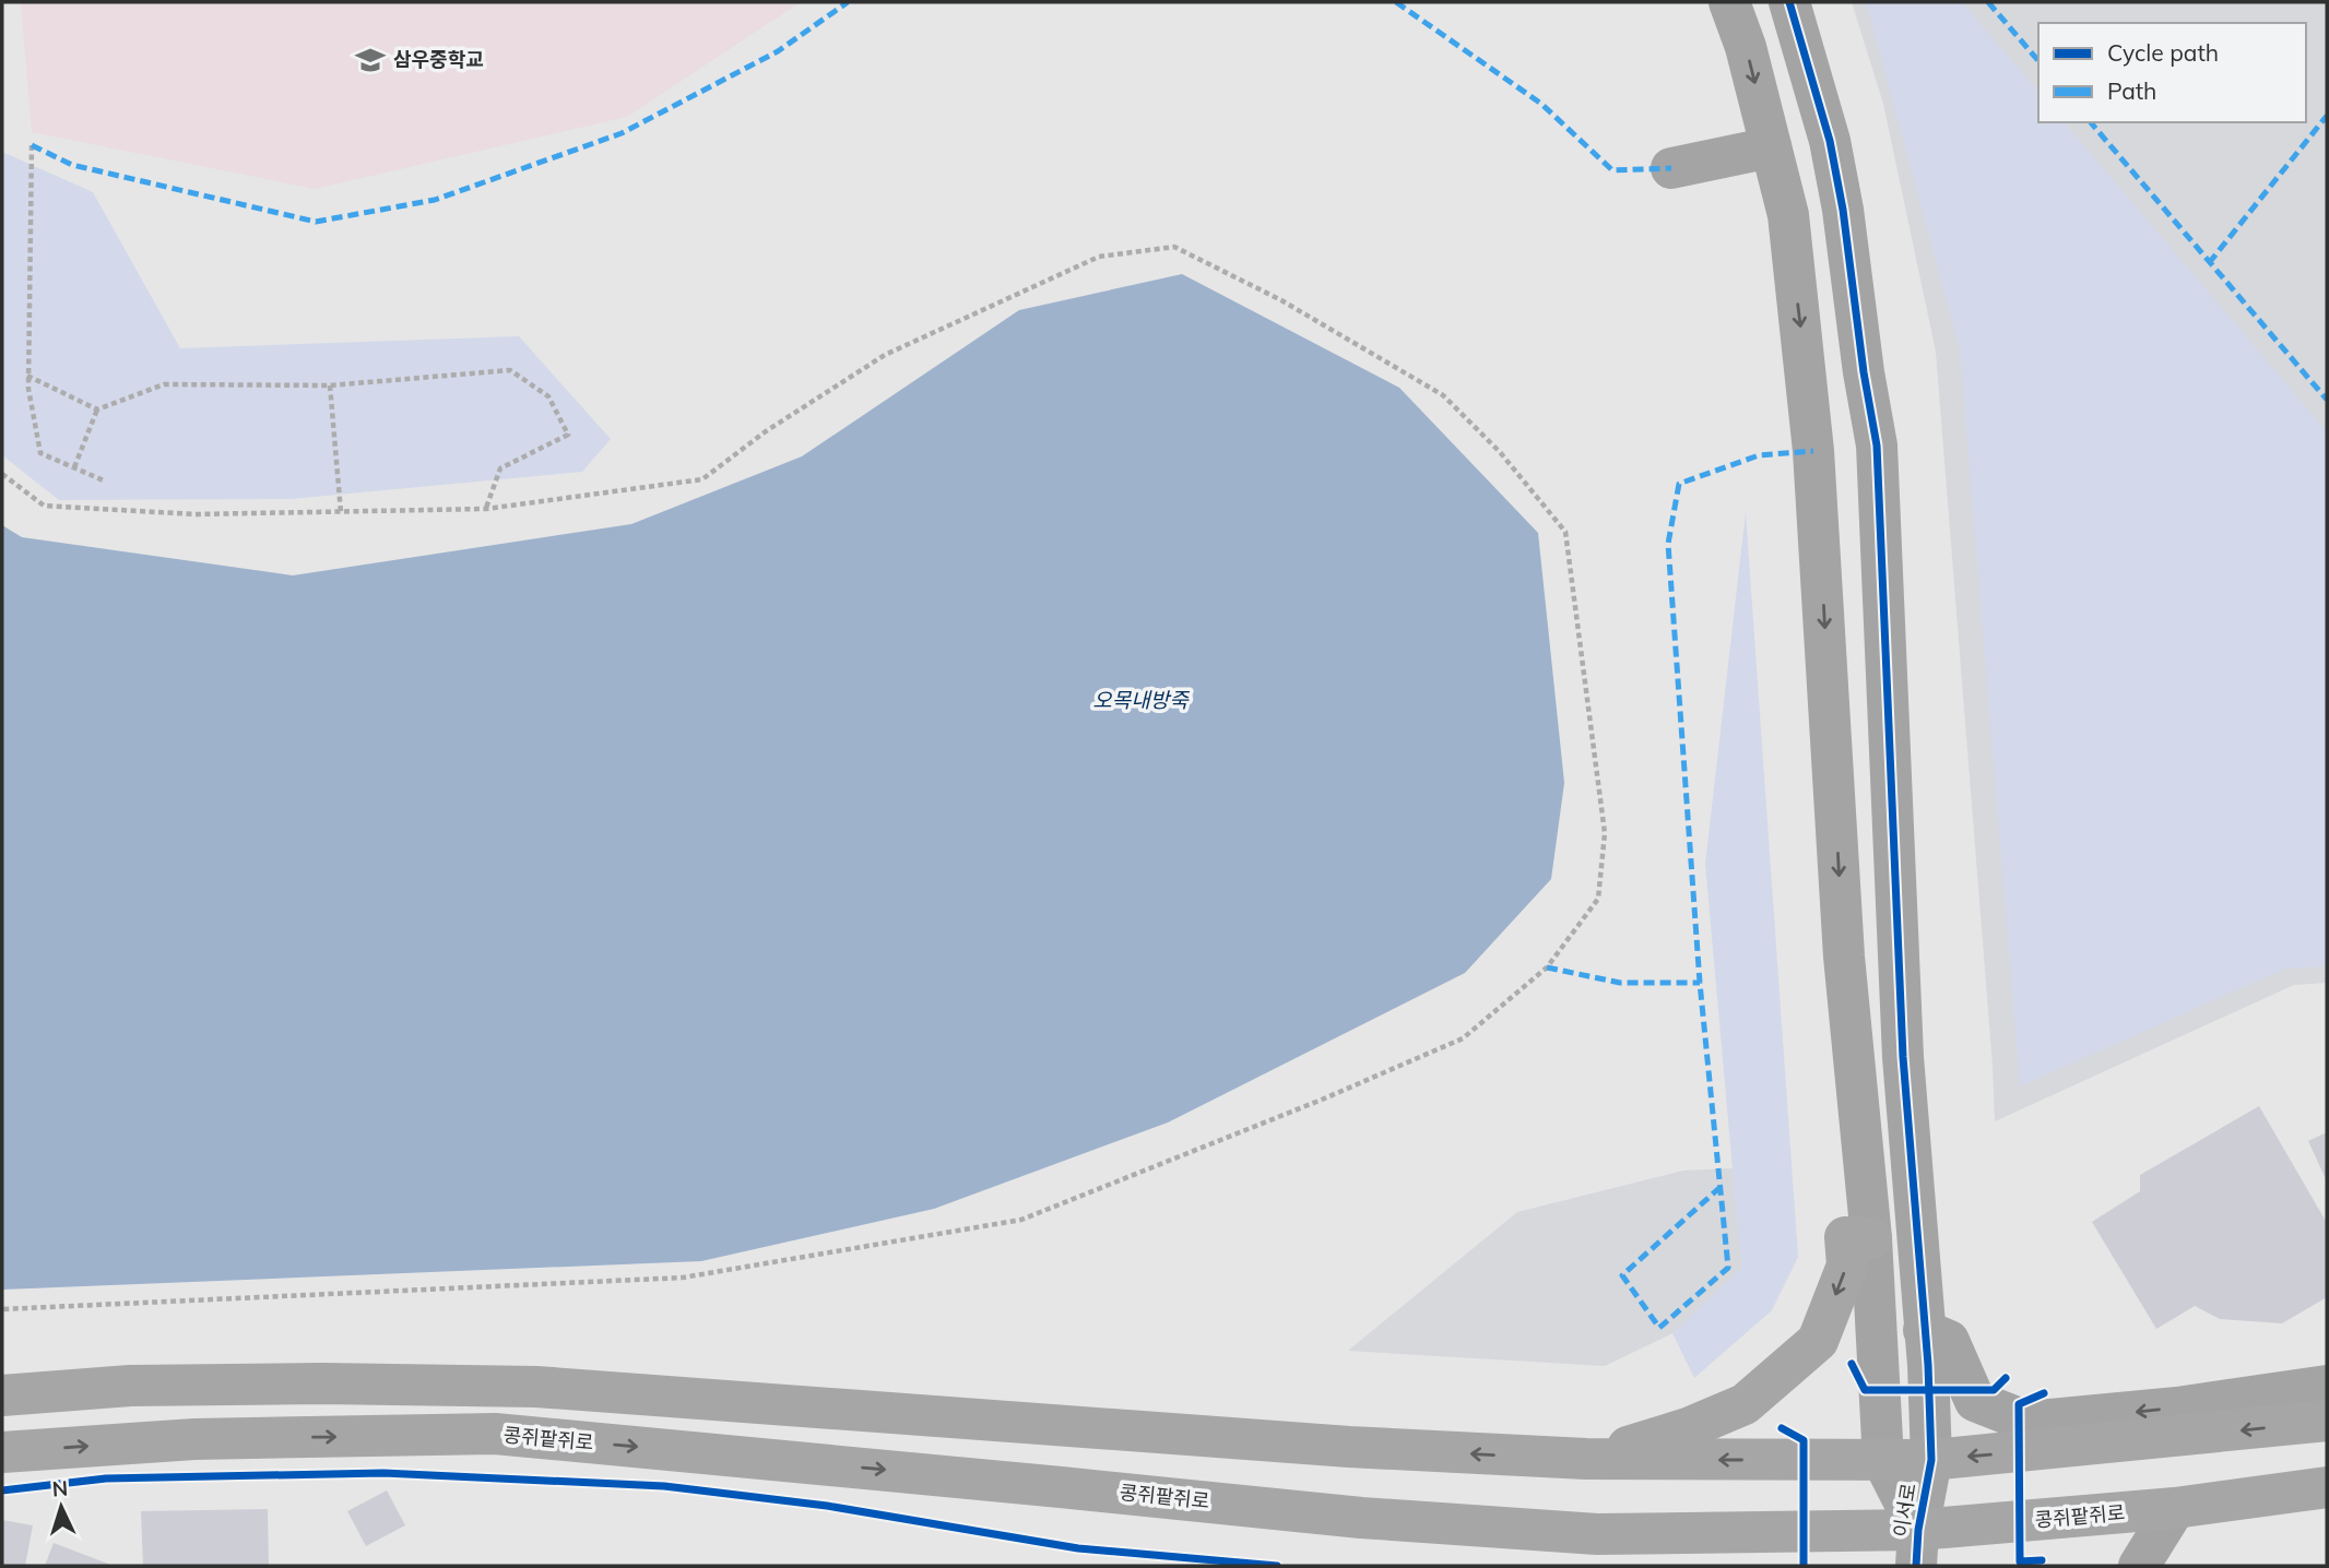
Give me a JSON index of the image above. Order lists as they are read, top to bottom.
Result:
{
  "streets": {
    "main road": ["콩쥐팥쥐로"],
    "street": ["이서로"]
  },
  "crossings": [
    ["콩쥐팥쥐로", "이서로"]
  ],
  "water": ["오목내방죽"],
  "places": {
    "school or university": ["삼우중학교"]
  },
  "legend": ["Cycle path", "Path"],
  "north": "top"
}
